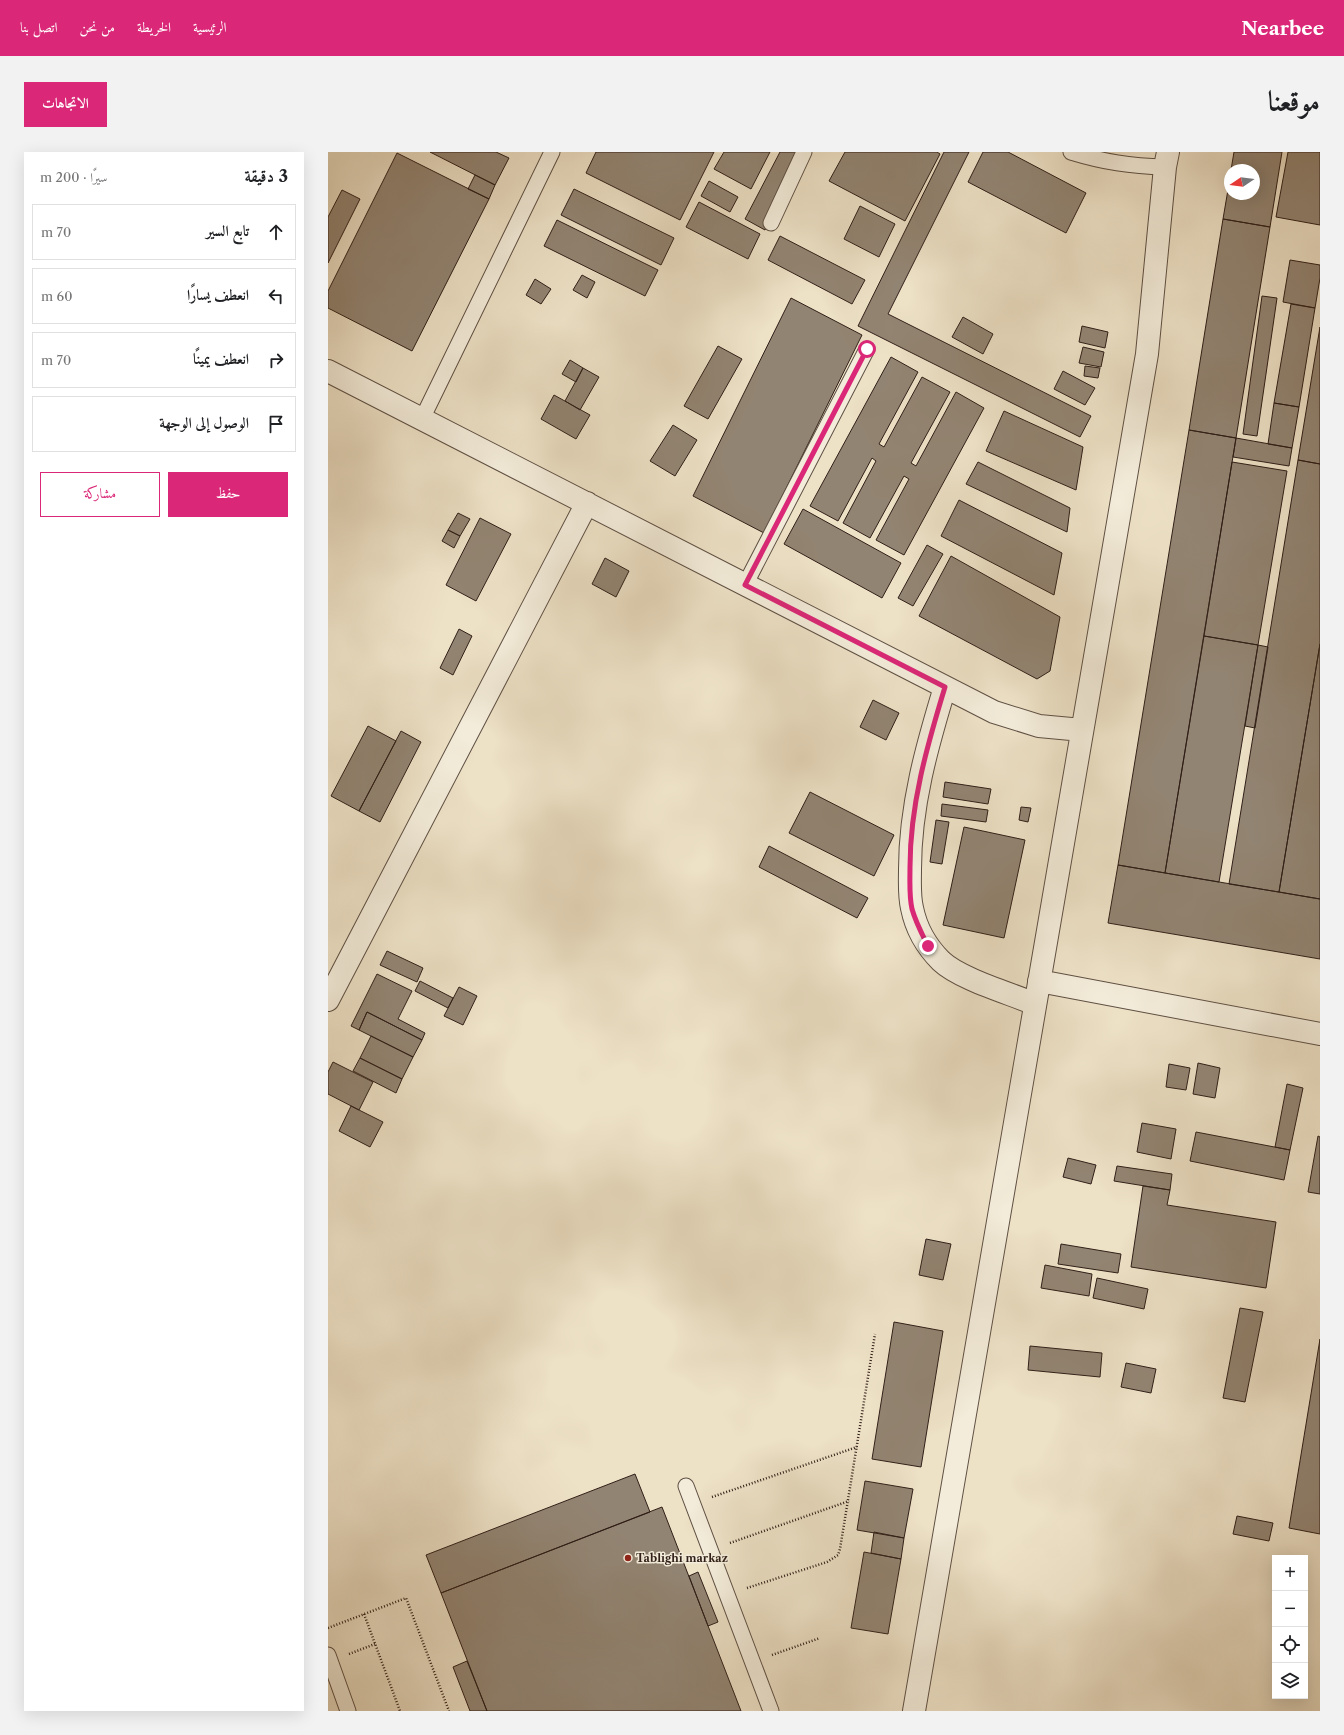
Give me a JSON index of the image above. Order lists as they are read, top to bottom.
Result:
{
  "places": ["Tablighi markaz"],
  "north": "left",
  "page": {
    "header": "Nearbee",
    "nav": [
      "الرئيسية",
      "الخريطة",
      "من نحن",
      "اتصل بنا"
    ],
    "title": "موقعنا",
    "buttons": [
      "الاتجاهات",
      ["حفظ", "مشاركة"]
    ],
    "heading": ["3 دقيقة", "سيرًا · 200 m"],
    "list": [
      ["تابع السير", "70 m"],
      ["انعطف يسارًا", "60 m"],
      ["انعطف يمينًا", "70 m"],
      "الوصول إلى الوجهة"
    ],
    "map_buttons": ["+", "−"]
  }
}
